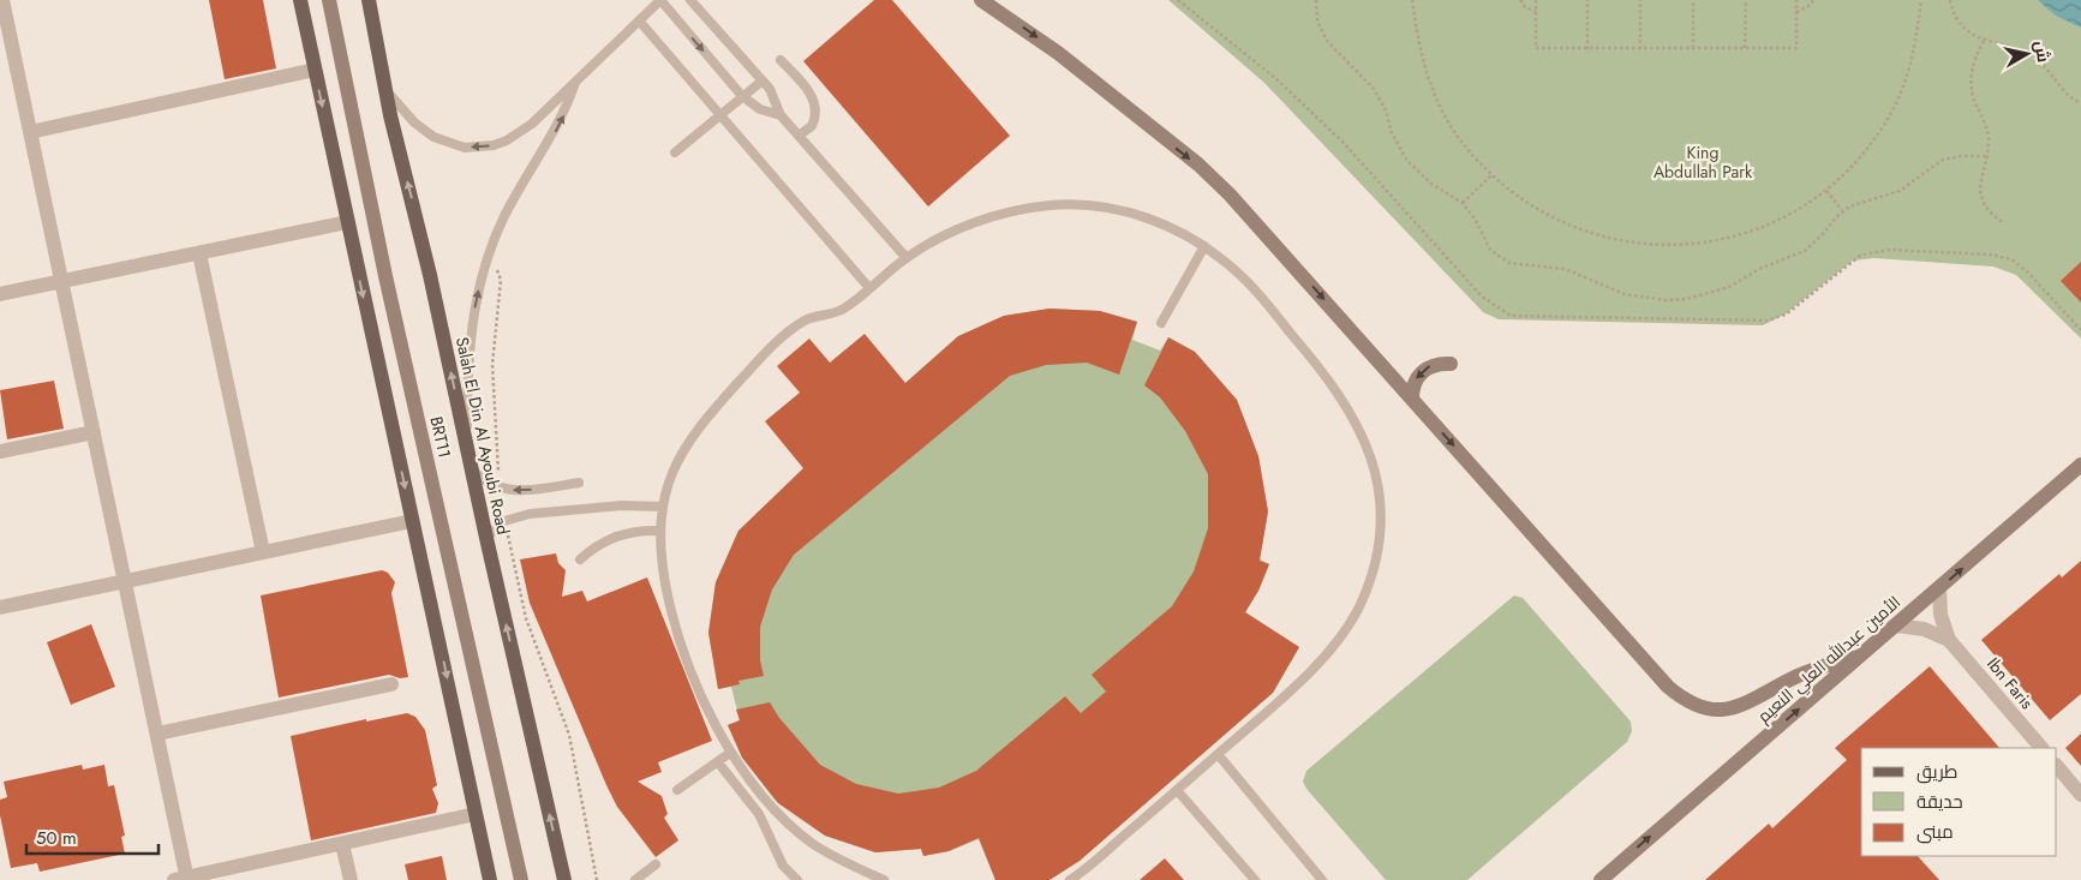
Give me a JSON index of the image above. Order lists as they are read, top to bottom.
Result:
{
  "streets": {
    "main road": ["Salah El Din Al Ayoubi Road", "BRT11", "الأمين عبدالله العلي النعيم"],
    "street": ["Ibn Faris"]
  },
  "one_way": ["الأمين عبدالله العلي النعيم"],
  "parks": ["King Abdullah Park"],
  "legend": ["طريق", "حديقة", "مبنى"],
  "scale_bar": "50 m",
  "north": "right"
}
